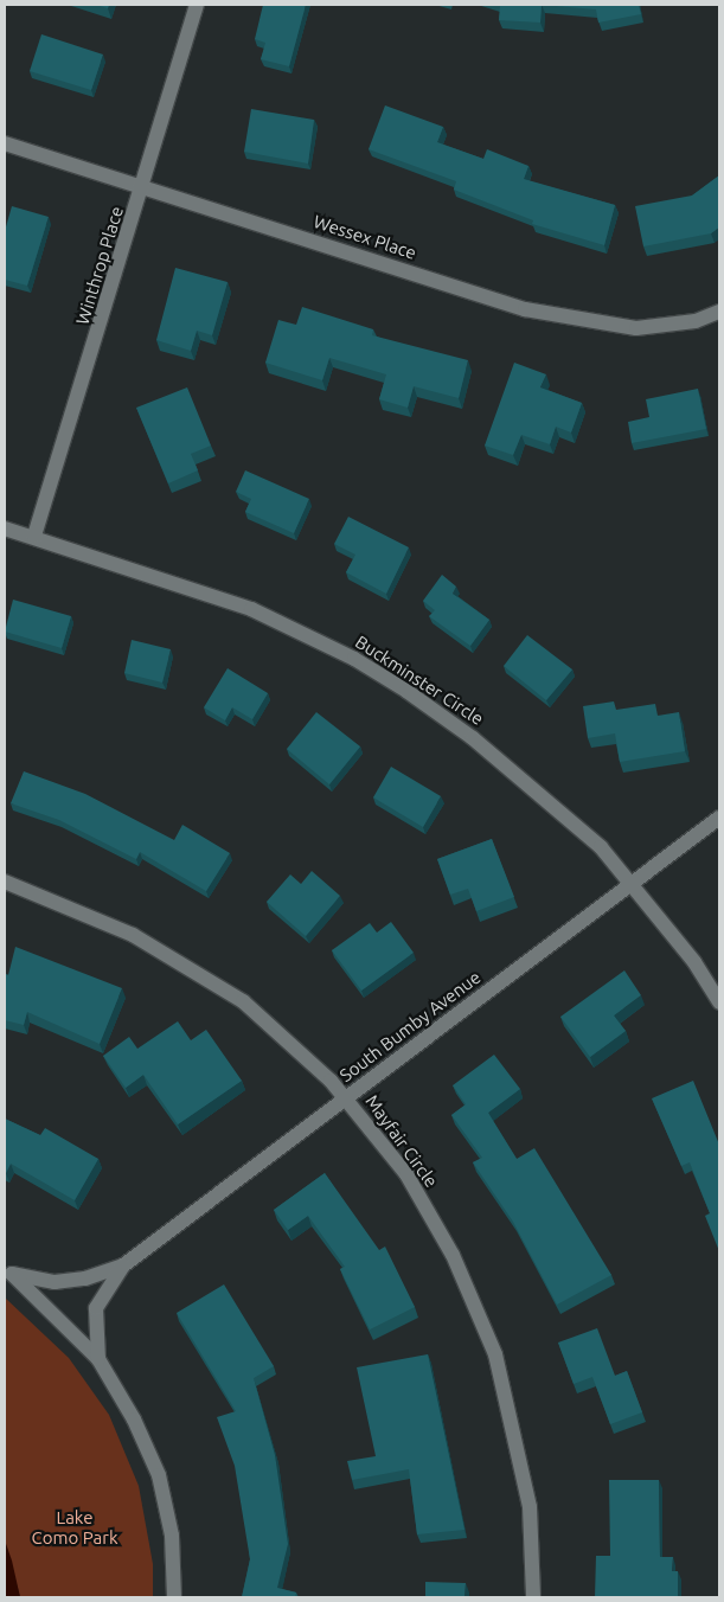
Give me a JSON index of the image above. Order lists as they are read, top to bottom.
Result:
{
  "streets": {
    "street": [
      "Wessex Place",
      "Winthrop Place",
      "Buckminster Circle",
      "South Bumby Avenue",
      "Mayfair Circle"
    ]
  },
  "crossings": [
    ["Wessex Place", "Winthrop Place"],
    ["Winthrop Place", "Buckminster Circle"],
    ["Buckminster Circle", "South Bumby Avenue"],
    ["South Bumby Avenue", "Mayfair Circle"]
  ],
  "parks": ["Lake Como Park"]
}
